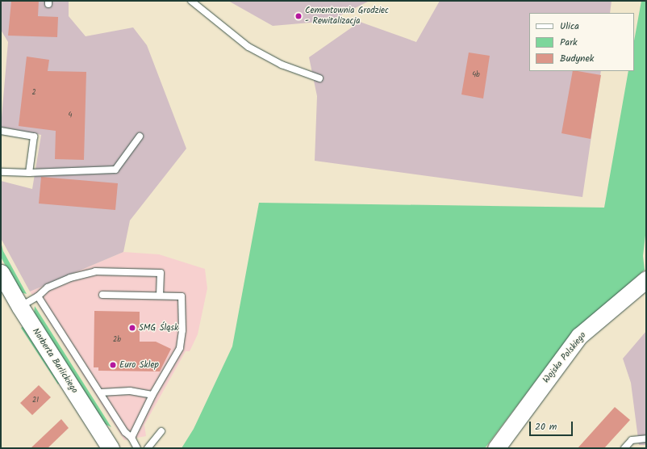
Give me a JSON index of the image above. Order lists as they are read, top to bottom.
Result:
{
  "streets": {
    "street": ["Wojska Polskiego", "Norberta Barlickiego"]
  },
  "places": ["Cementownia Grodziec - Rewitalizacja", "SMG Śląsk", "Euro Sklep"],
  "house_numbers": [
    "4b",
    "2",
    "4",
    "2b",
    "21"
  ],
  "legend": ["Ulica", "Park", "Budynek"],
  "scale_bar": "20 m"
}
